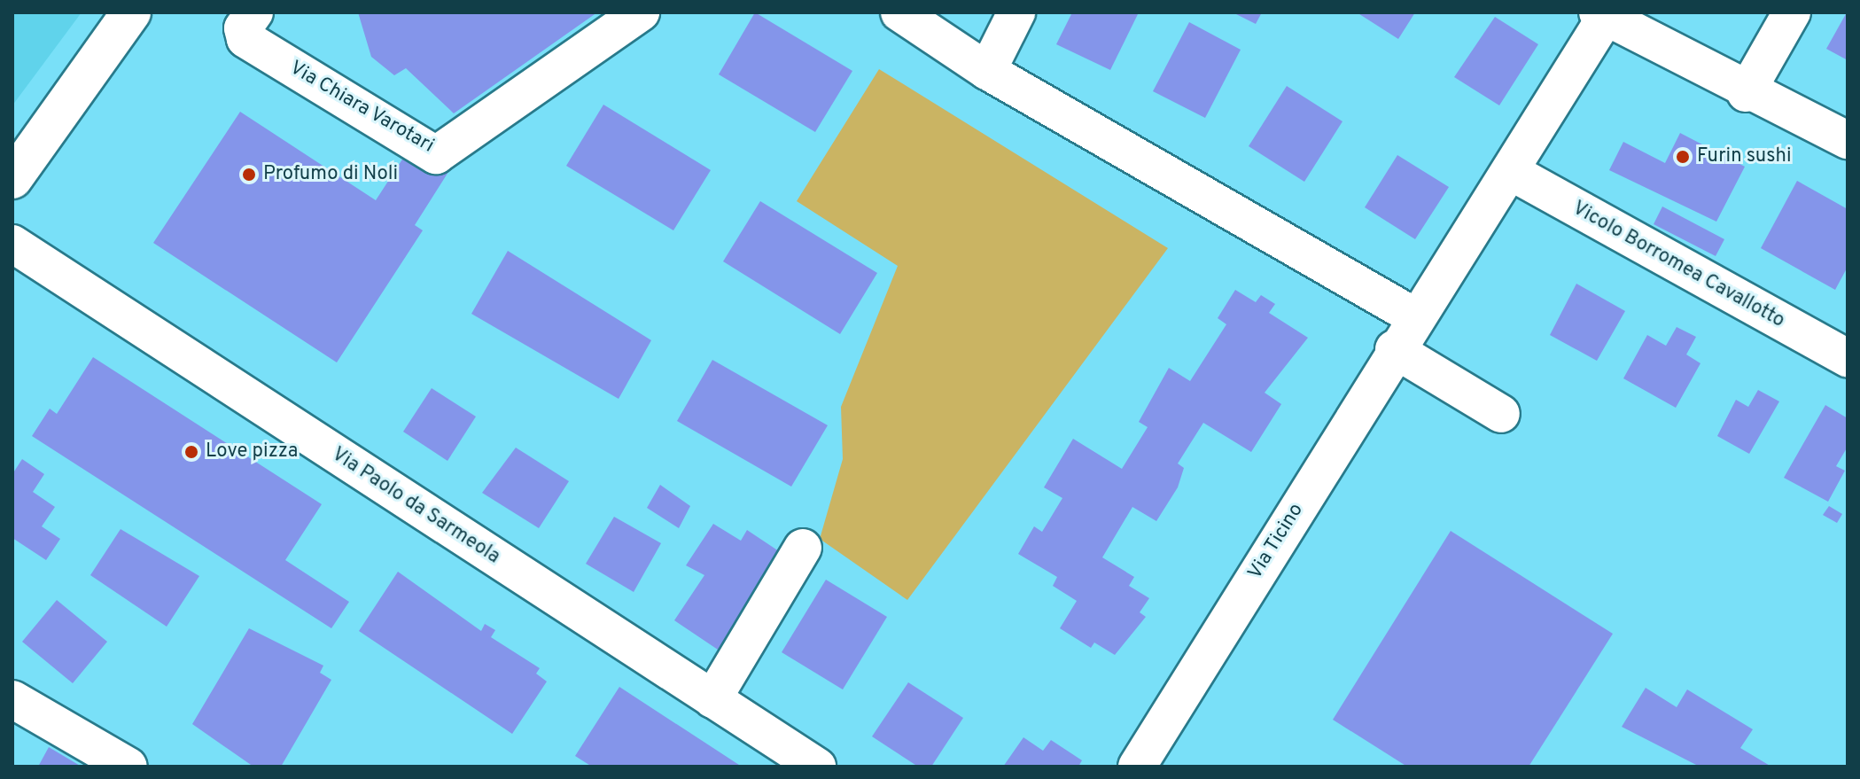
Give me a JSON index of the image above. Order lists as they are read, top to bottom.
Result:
{
  "streets": {
    "street": [
      "Via Chiara Varotari",
      "Vicolo Borromea Cavallotto",
      "Via Paolo da Sarmeola",
      "Via Ticino"
    ]
  },
  "crossings": [
    ["Vicolo Borromea Cavallotto", "Via Ticino"]
  ],
  "places": ["Furin sushi", "Profumo di Noli", "Love pizza"]
}
